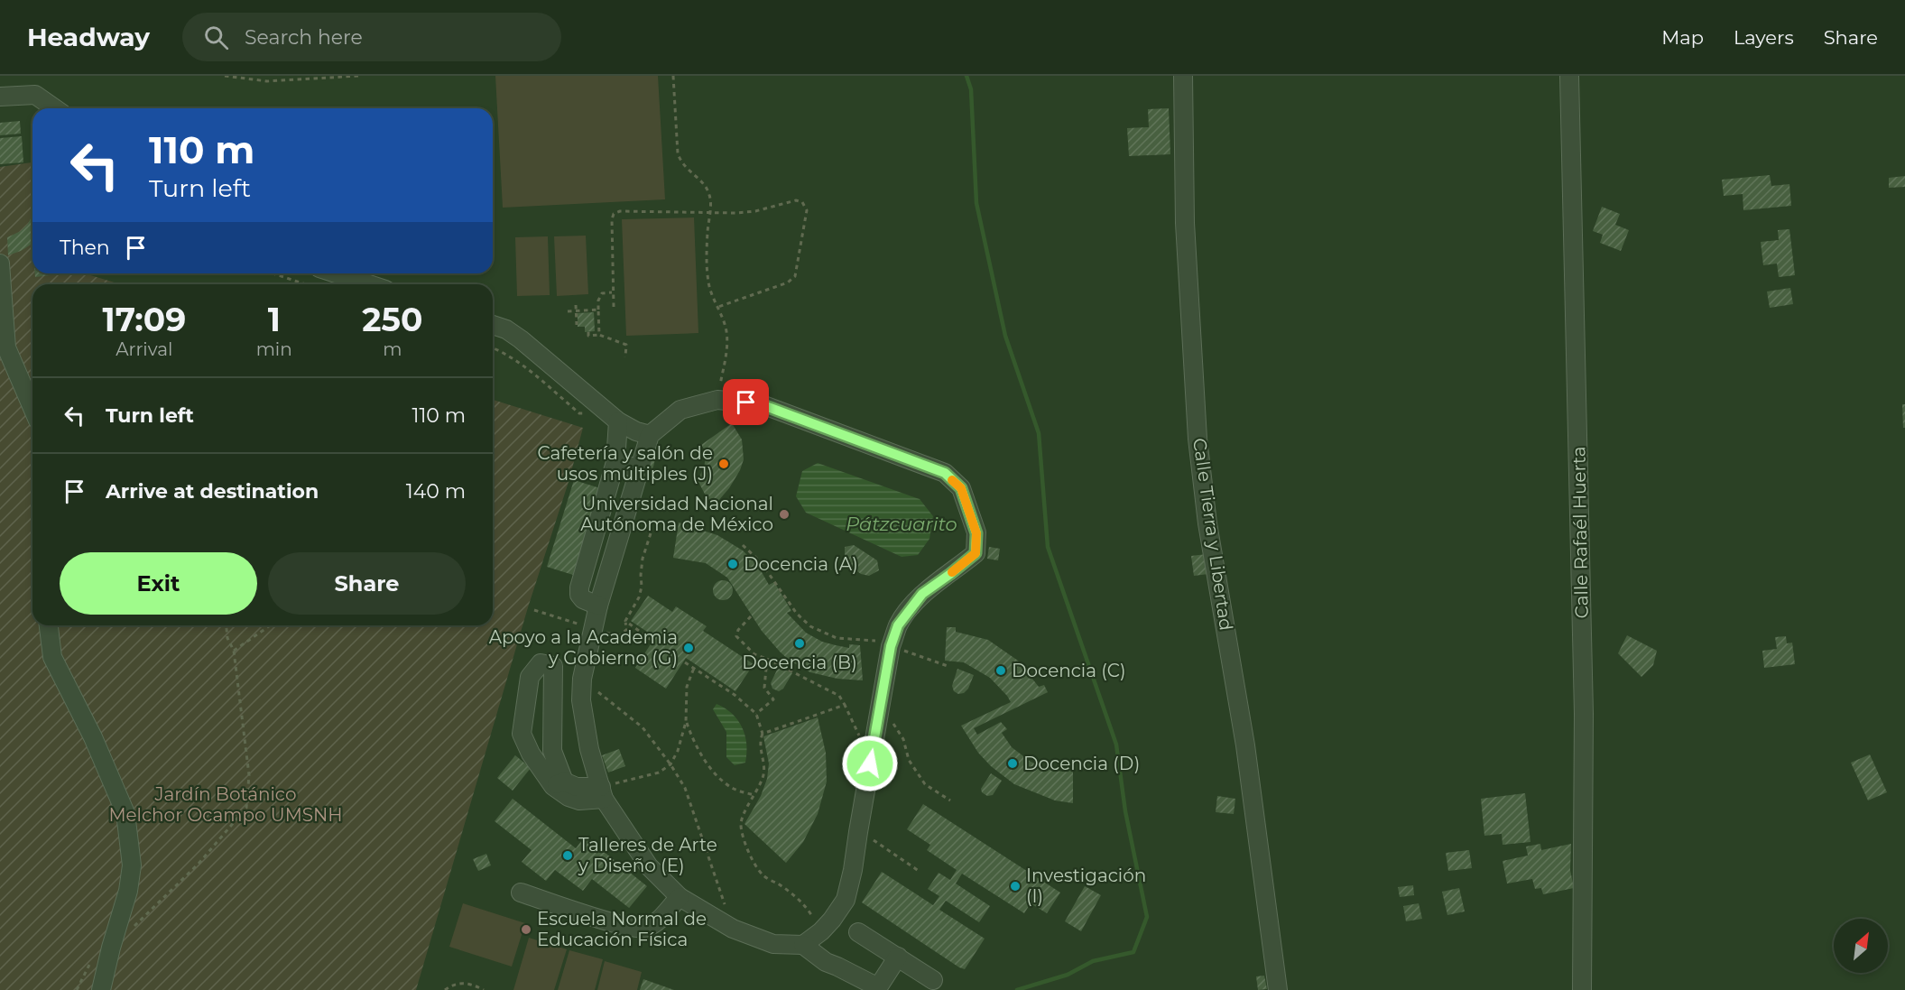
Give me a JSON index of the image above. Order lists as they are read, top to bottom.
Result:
{
  "streets": {
    "street": ["Calle Rafaél Huerta", "Calle Tierra y Libertad"]
  },
  "water": ["Pátzcuarito"],
  "parks": ["Jardín Botánico Melchor Ocampo UMSNH"],
  "places": [
    "Cafetería y salón de usos múltiples (J)",
    "Universidad Nacional Autónoma de México",
    "Docencia (A)",
    "Docencia (B)",
    "Apoyo a la Academia y Gobierno (G)",
    "Docencia (C)",
    "Docencia (D)",
    "Talleres de Arte y Diseño (E)",
    "Investigación (I)",
    "Escuela Normal de Educación Física"
  ],
  "north": "top right",
  "page": {
    "header": "Headway",
    "search": "Search here",
    "nav": ["Map", "Layers", "Share"],
    "turn": ["110 m", "Turn left"],
    "then": "Then",
    "eta": [
      "17:09",
      "Arrival",
      "1",
      "min",
      "250",
      "m"
    ],
    "list": [
      {
        "name": "Turn left",
        "value": "110 m"
      },
      {
        "name": "Arrive at destination",
        "value": "140 m"
      }
    ],
    "buttons": ["Exit", "Share"]
  }
}
